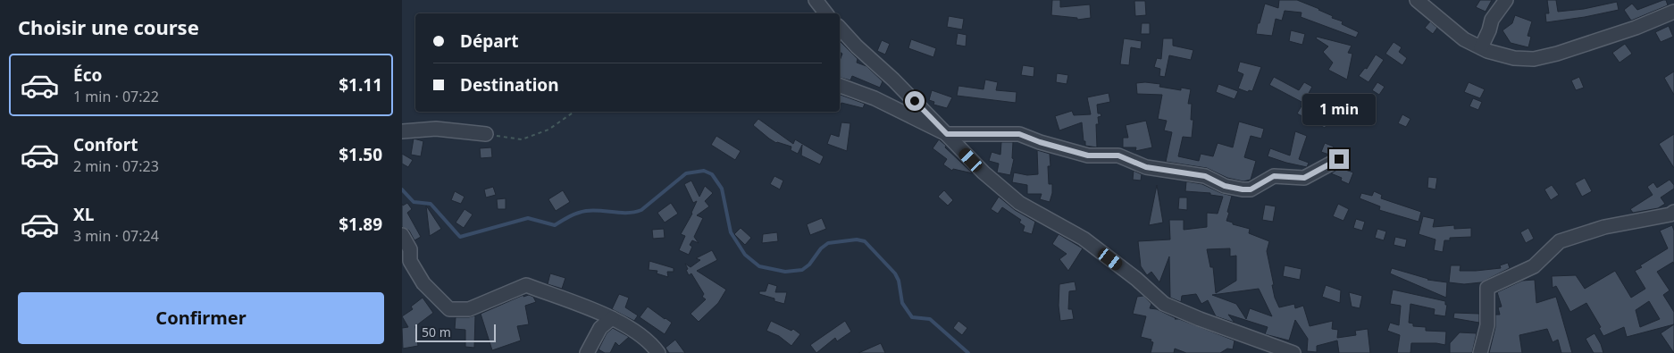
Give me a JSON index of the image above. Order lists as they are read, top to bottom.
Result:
{
  "scale_bar": "50 m",
  "page": {
    "heading": "Choisir une course",
    "banner": ["Départ", "Destination"],
    "list": [
      {
        "name": "Éco",
        "note": "1 min · 07:22",
        "value": "$1.11"
      },
      {
        "name": "Confort",
        "note": "2 min · 07:23",
        "value": "$1.50"
      },
      {
        "name": "XL",
        "note": "3 min · 07:24",
        "value": "$1.89"
      }
    ],
    "bubble": "1 min",
    "buttons": "Confirmer",
    "scale": "50 m"
  }
}
